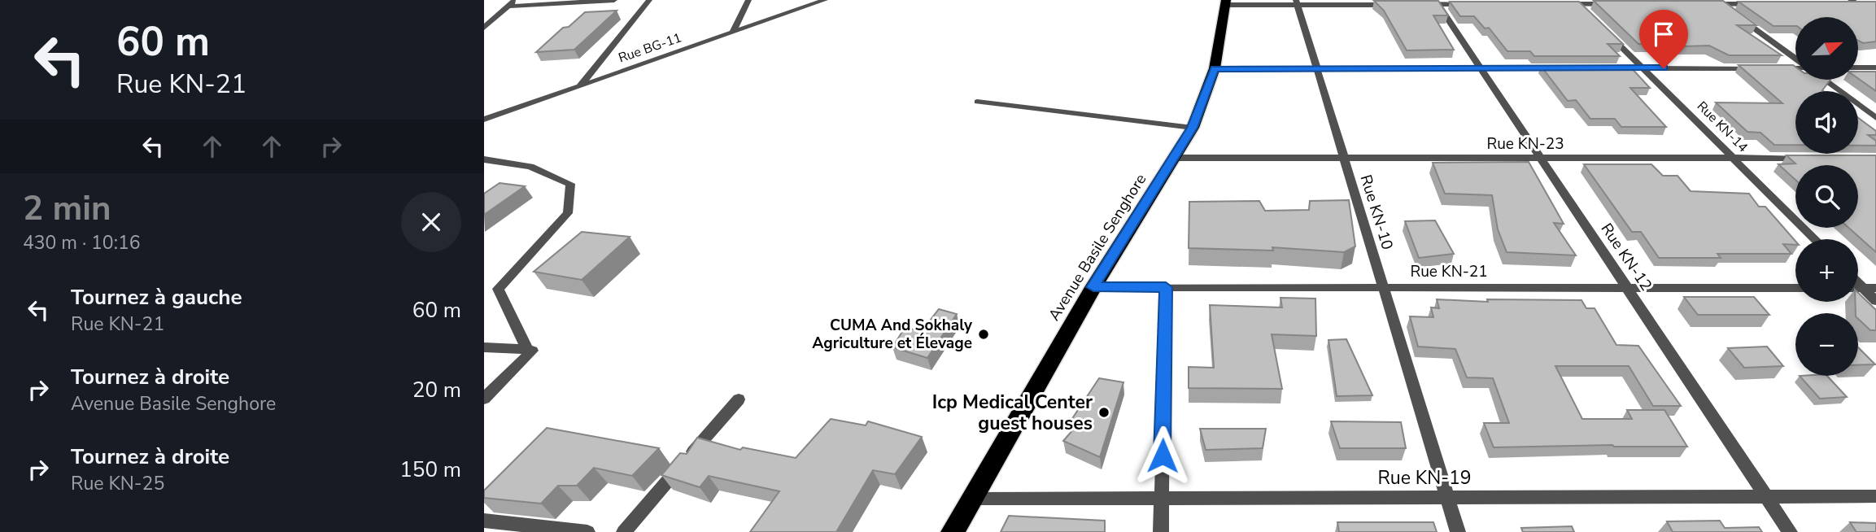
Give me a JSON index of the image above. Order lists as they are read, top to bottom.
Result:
{
  "streets": {
    "highway": ["Avenue Basile Senghore"],
    "street": [
      "Rue BG-11",
      "Rue KN-14",
      "Rue KN-23",
      "Rue KN-10",
      "Rue KN-12",
      "Rue KN-21",
      "Rue KN-19"
    ]
  },
  "crossings": [
    ["Rue KN-14", "Rue KN-23"],
    ["Rue KN-23", "Rue KN-10"],
    ["Rue KN-23", "Avenue Basile Senghore"],
    ["Rue KN-23", "Rue KN-12"],
    ["Rue KN-10", "Rue KN-21"],
    ["Rue KN-10", "Rue KN-19"],
    ["Avenue Basile Senghore", "Rue KN-21"],
    ["Avenue Basile Senghore", "Rue KN-19"],
    ["Rue KN-12", "Rue KN-21"],
    ["Rue KN-12", "Rue KN-19"]
  ],
  "places": ["CUMA And Sokhaly Agriculture et Élevage", "Icp Medical Center guest houses"],
  "north": "top right",
  "page": {
    "turn": ["60 m", "Rue KN-21"],
    "map_buttons": ["+", "−"],
    "heading": ["2 min", "430 m · 10:16"],
    "list": [
      {
        "name": "Tournez à gauche",
        "note": "Rue KN-21",
        "value": "60 m"
      },
      {
        "name": "Tournez à droite",
        "note": "Avenue Basile Senghore",
        "value": "20 m"
      },
      {
        "name": "Tournez à droite",
        "note": "Rue KN-25",
        "value": "150 m"
      }
    ]
  }
}
